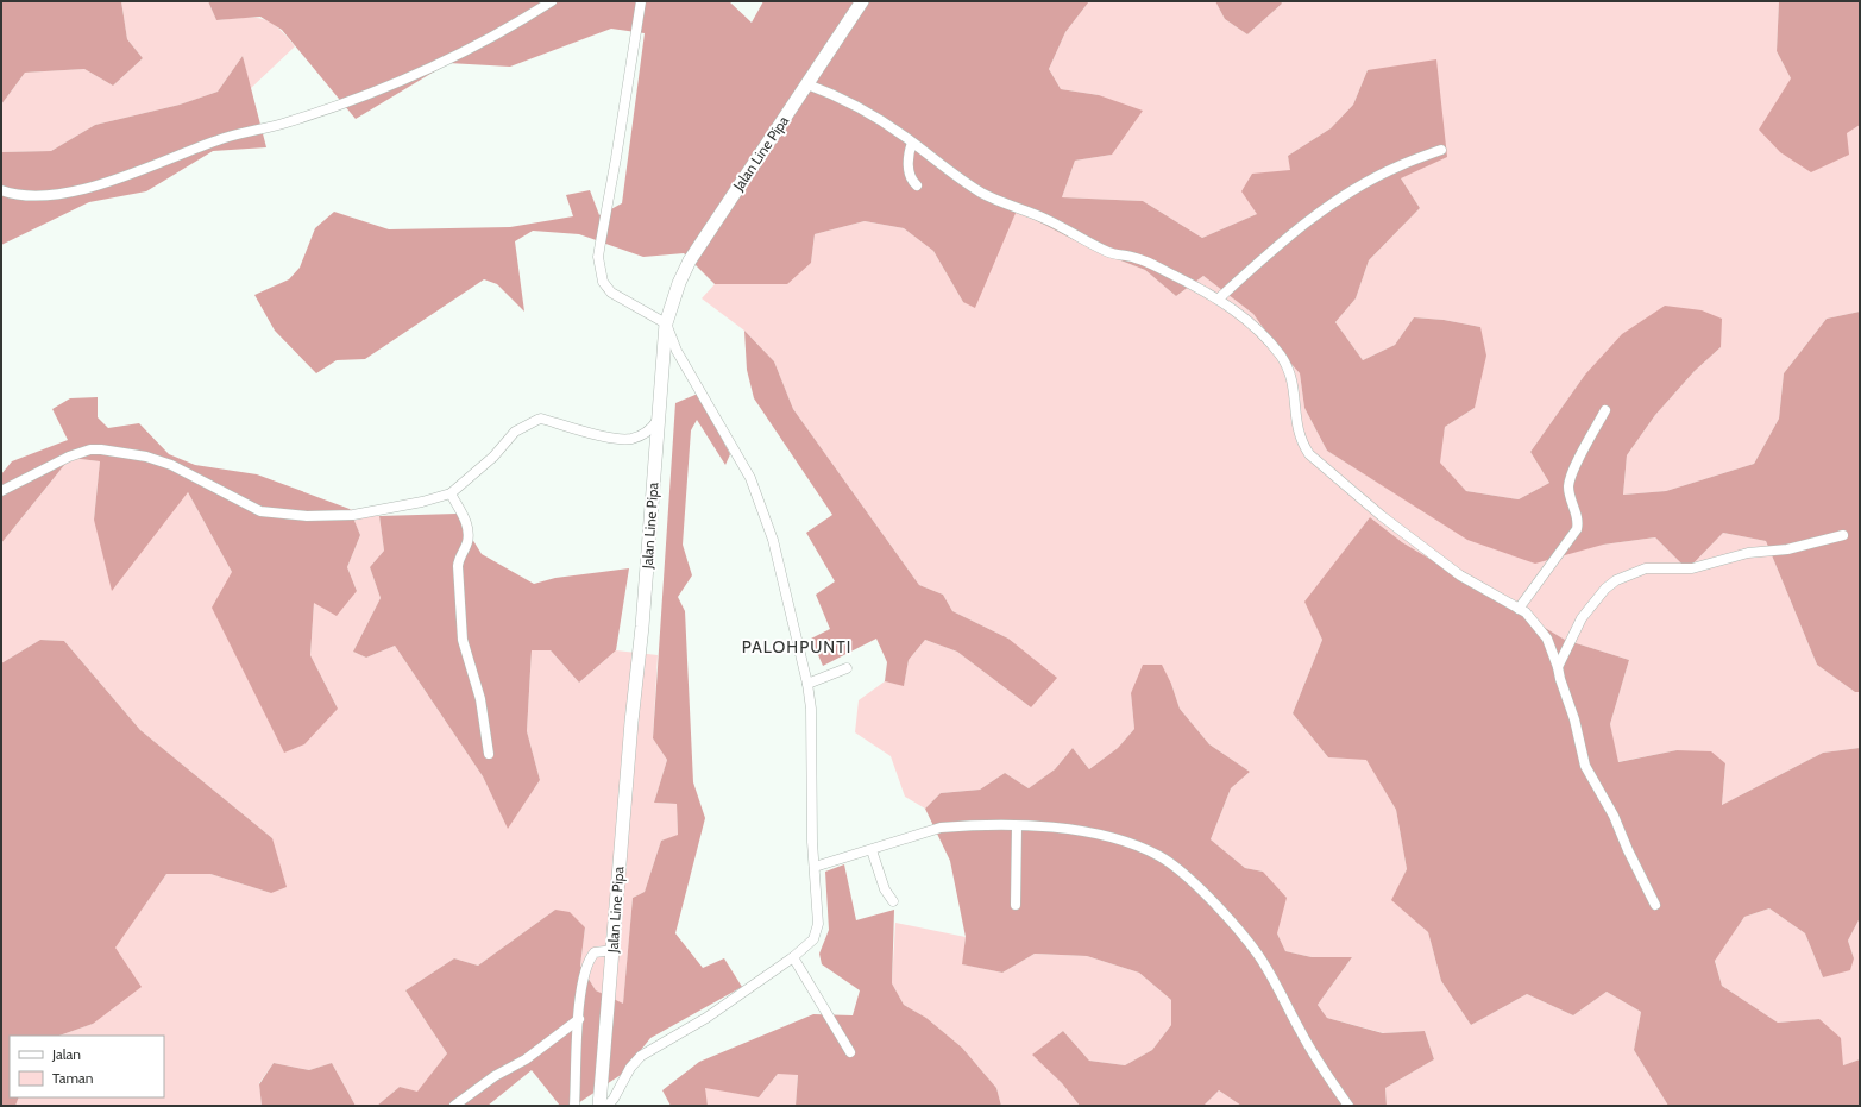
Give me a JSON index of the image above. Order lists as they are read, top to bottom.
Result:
{
  "streets": {
    "main road": ["Jalan Line Pipa"]
  },
  "districts": ["PALOHPUNTI"],
  "legend": ["Jalan", "Taman"]
}
